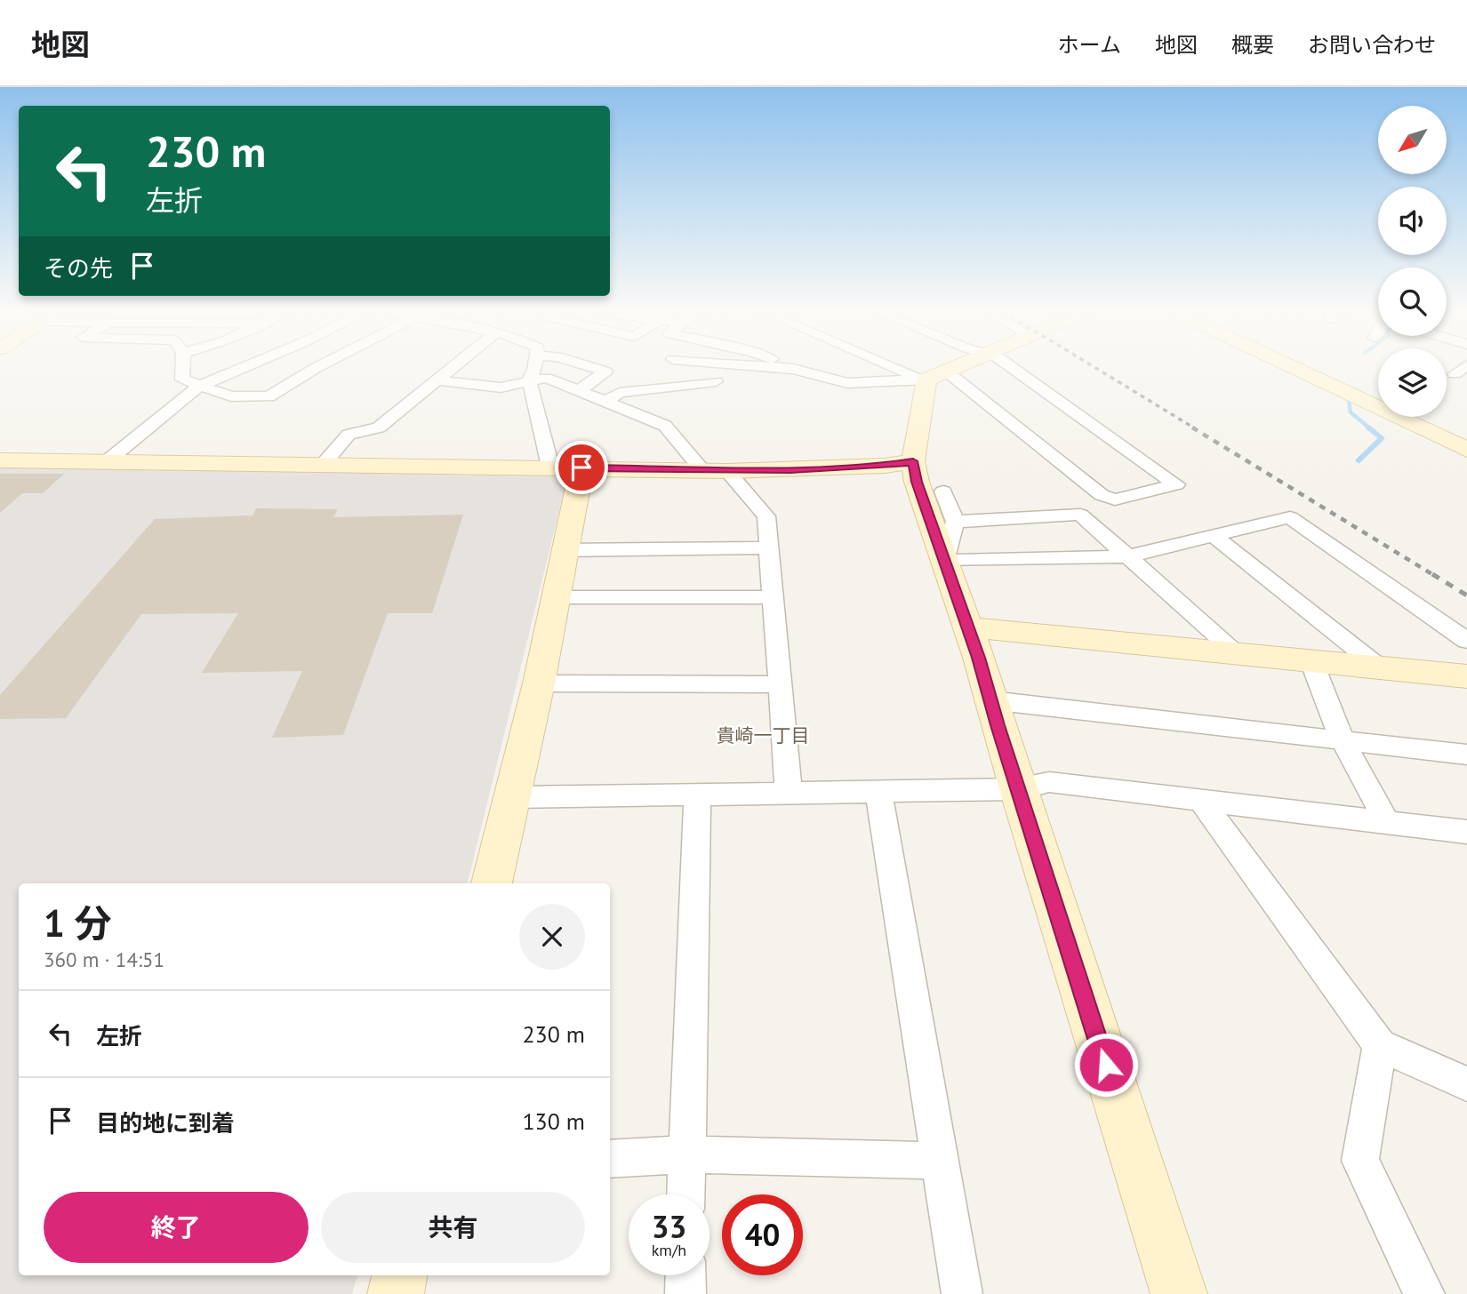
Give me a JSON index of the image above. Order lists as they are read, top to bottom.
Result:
{
  "districts": ["貴崎一丁目"],
  "north": "bottom left",
  "page": {
    "header": "地図",
    "nav": [
      "ホーム",
      "地図",
      "概要",
      "お問い合わせ"
    ],
    "turn": ["230 m", "左折"],
    "then": "その先",
    "heading": ["1 分", "360 m · 14:51"],
    "list": [
      {
        "name": "左折",
        "value": "230 m"
      },
      {
        "name": "目的地に到着",
        "value": "130 m"
      }
    ],
    "buttons": ["終了", "共有"],
    "speed": "33 km/h",
    "limit": "40"
  }
}
